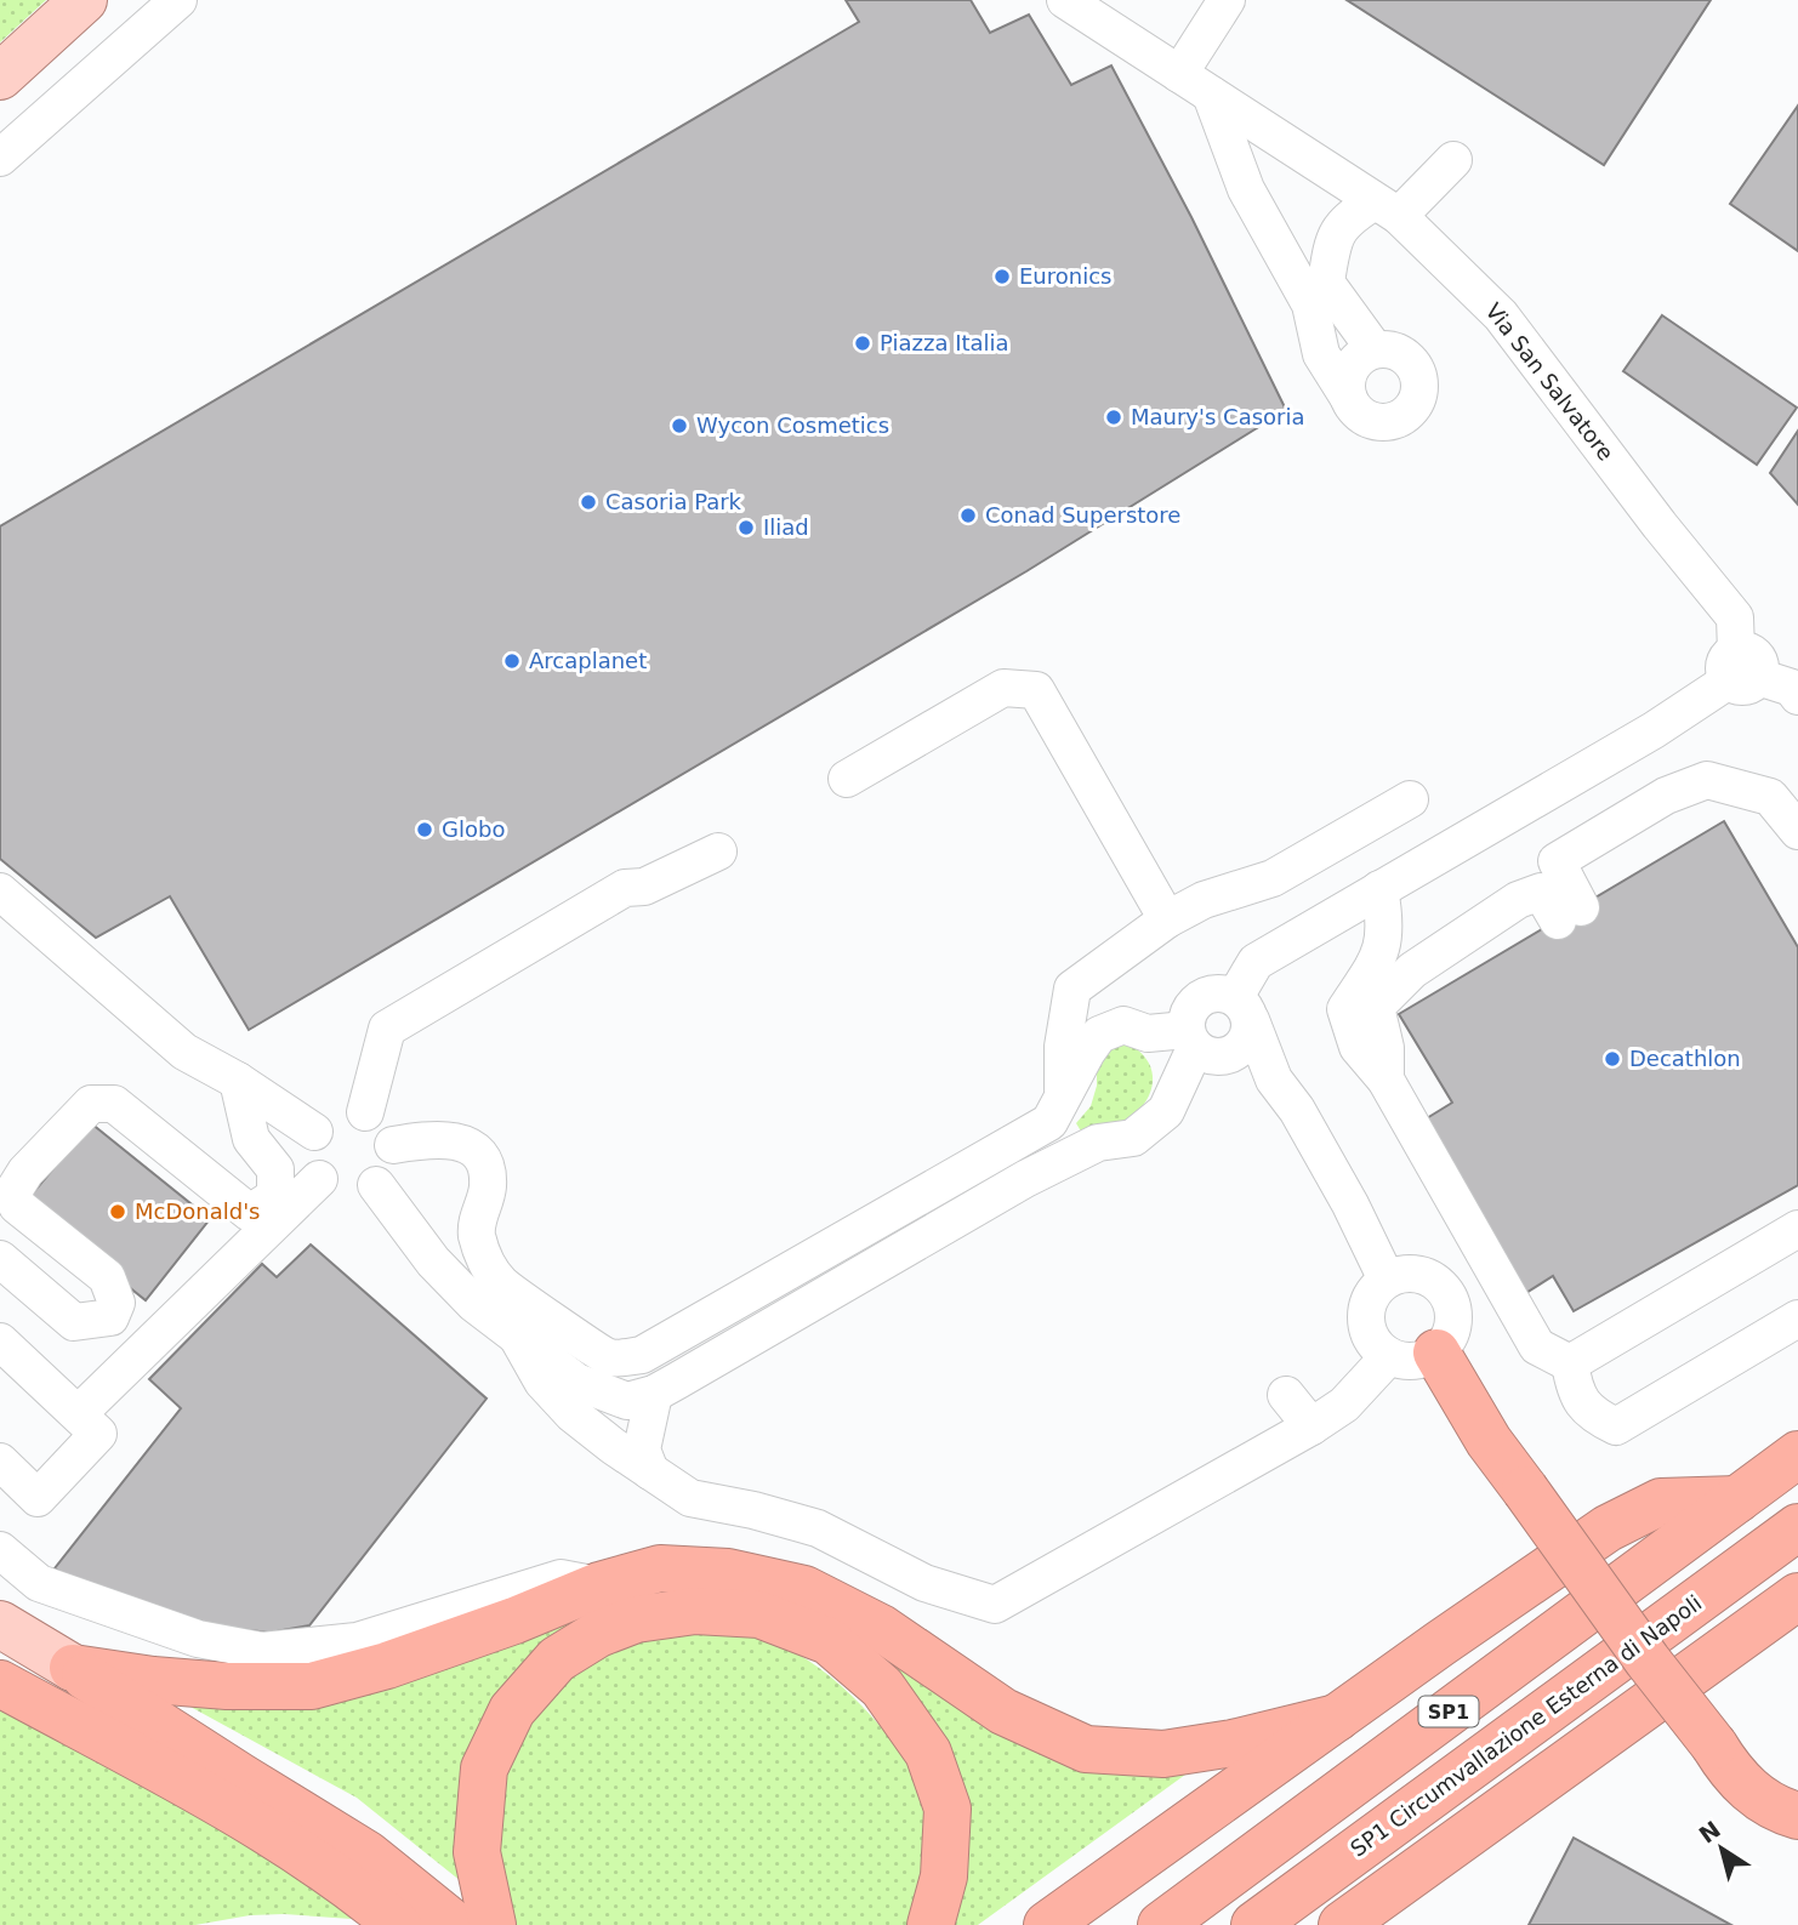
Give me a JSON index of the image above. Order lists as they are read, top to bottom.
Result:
{
  "streets": {
    "highway": ["SP1", "SP1 Circumvallazione Esterna di Napoli"],
    "street": ["Via San Salvatore"]
  },
  "places": [
    "Euronics",
    "Piazza Italia",
    "Maury's Casoria",
    "Wycon Cosmetics",
    "Casoria Park",
    "Conad Superstore",
    "Iliad",
    "Arcaplanet",
    "Globo",
    "Decathlon",
    "McDonald's"
  ],
  "north": "top left"
}
